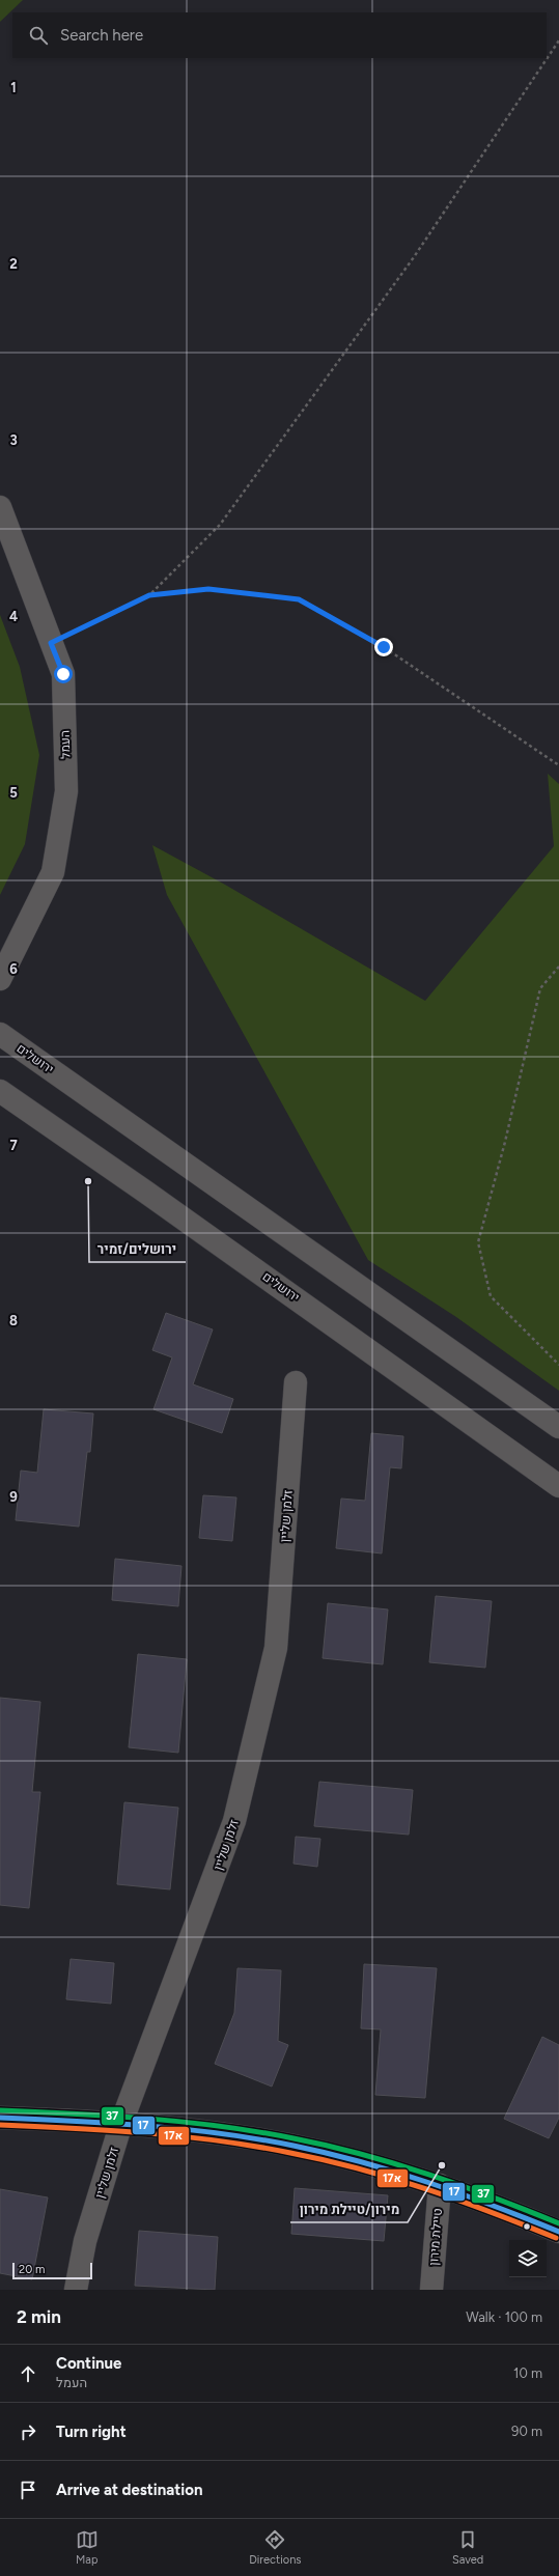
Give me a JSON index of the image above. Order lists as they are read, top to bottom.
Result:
{
  "streets": {
    "street": [
      "העמל",
      "ירושלים",
      "זלמן שליין",
      "טיילת מירון"
    ]
  },
  "places": ["ירושלים/זמיר", "מירון/טיילת מירון"],
  "lines": ["transit line 37", "transit line 17", "transit line 17א"],
  "scale_bar": "20 m",
  "page": {
    "search": "Search here",
    "scale": "20 m",
    "heading": ["2 min", "Walk · 100 m"],
    "list": [
      ["Continue", "העמל", "10 m"],
      ["Turn right", "90 m"],
      "Arrive at destination"
    ],
    "nav": ["Map", "Directions", "Saved"]
  },
  "grid": {
    "rows": [
      "1",
      "2",
      "3",
      "4",
      "5",
      "6",
      "7",
      "8",
      "9"
    ]
  }
}
